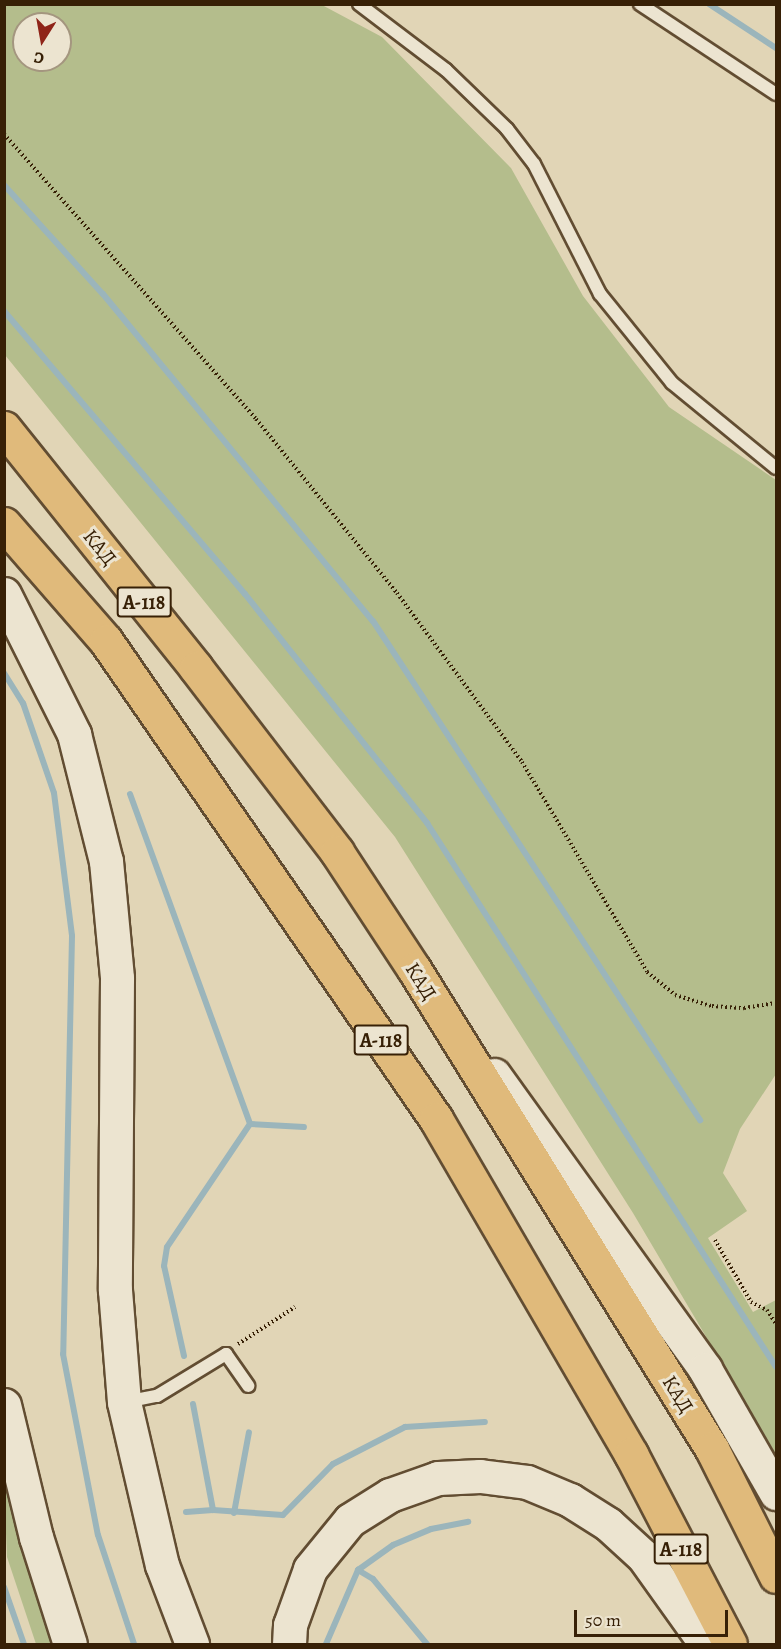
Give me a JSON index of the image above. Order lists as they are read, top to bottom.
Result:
{
  "streets": {
    "highway": ["КАД", "А-118"]
  },
  "scale_bar": "50 m",
  "north": "bottom"
}
